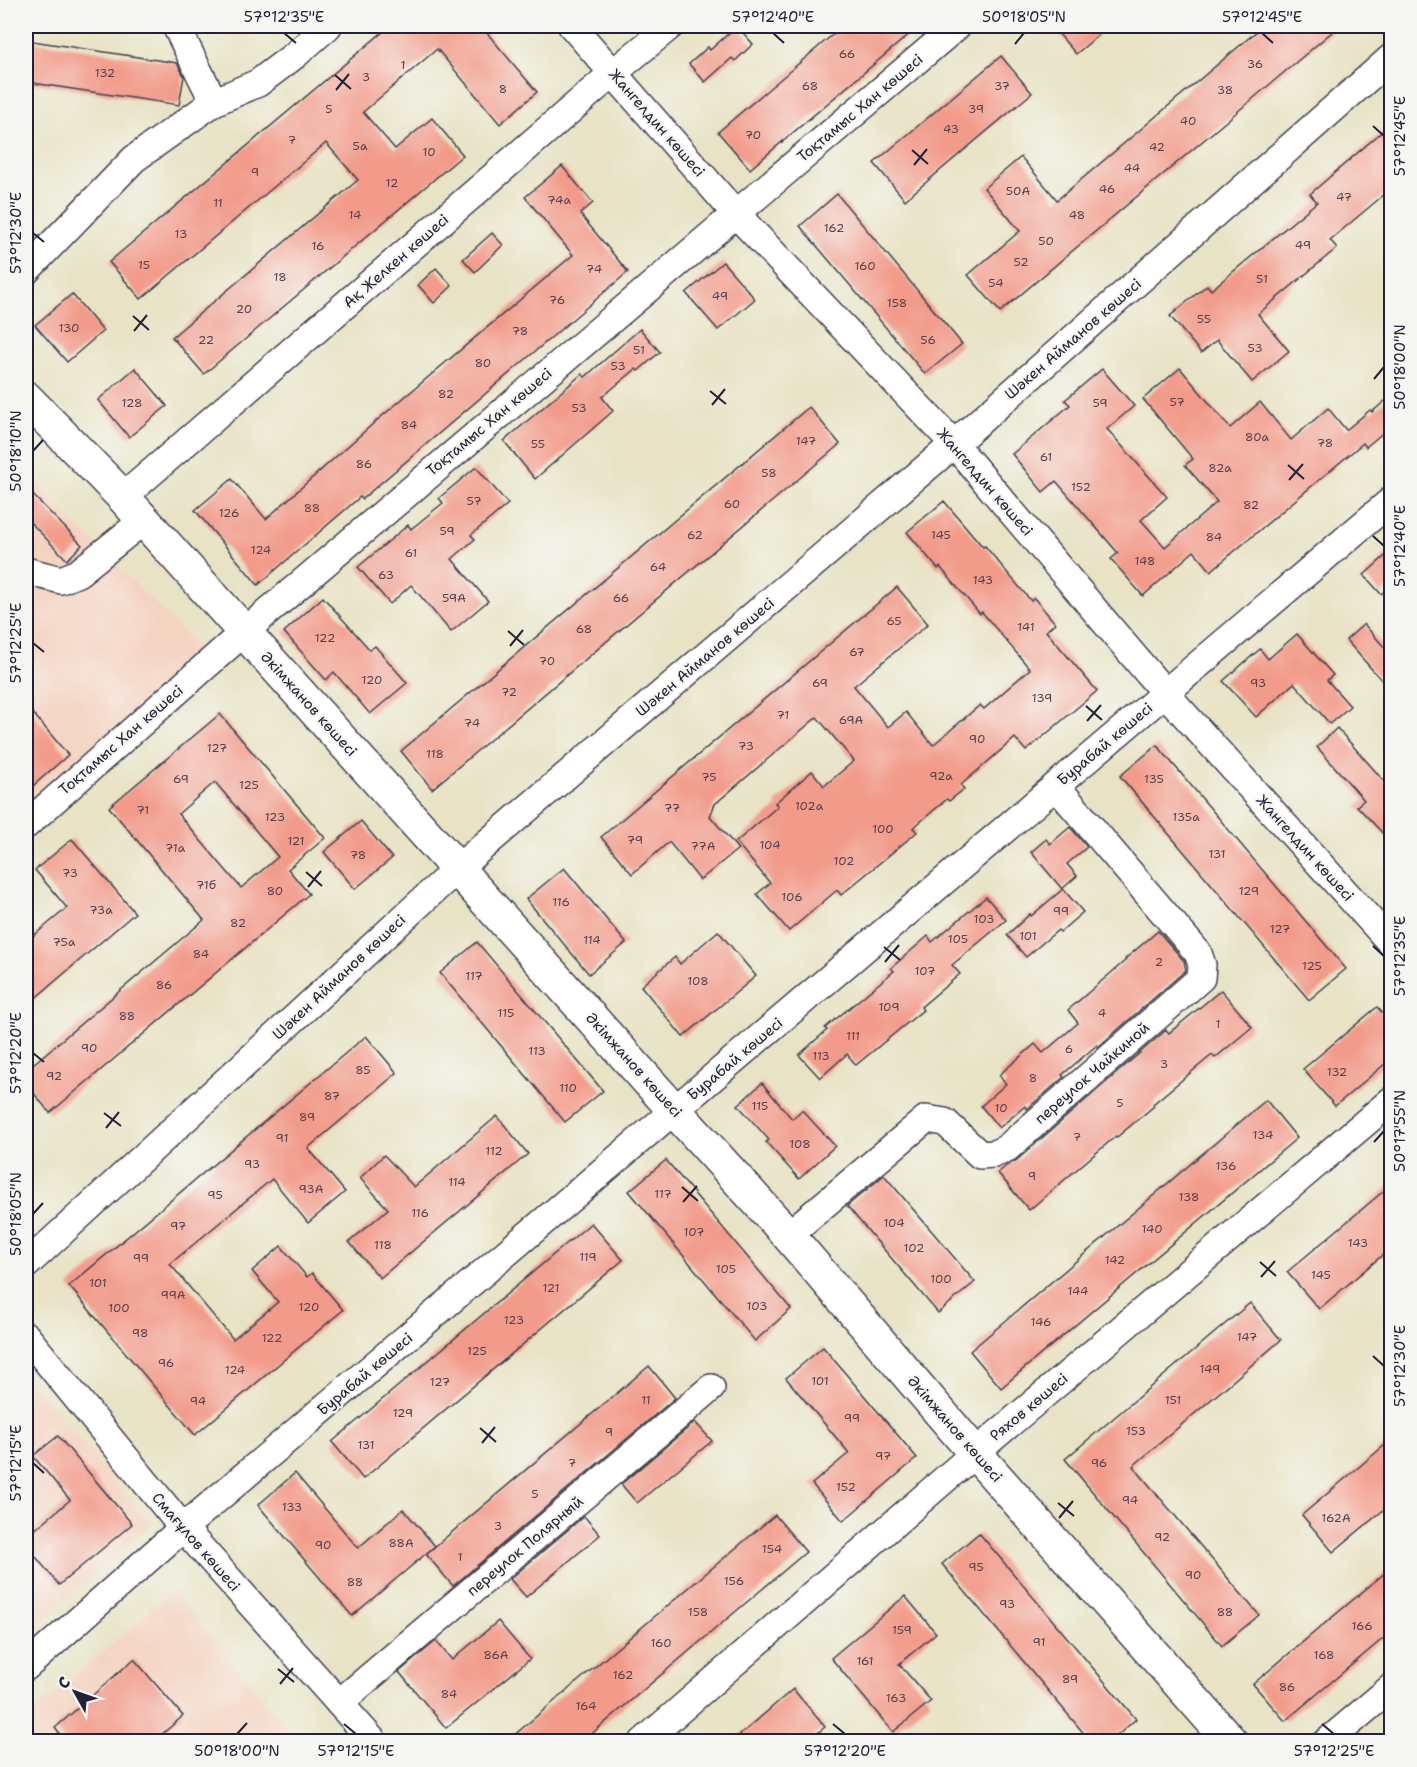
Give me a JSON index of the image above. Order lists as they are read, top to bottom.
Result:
{
  "streets": {
    "main road": ["Әкімжанов көшесі"],
    "street": [
      "Тоқтамыс Хан көшесі",
      "Жангелдин көшесі",
      "Ақ Желкен көшесі",
      "Шәкен Айманов көшесі",
      "Бурабай көшесі",
      "переулок Чайкиной",
      "Ряхов көшесі",
      "Смағұлов көшесі",
      "переулок Полярный"
    ]
  },
  "crossings": [
    ["Тоқтамыс Хан көшесі", "Жангелдин көшесі"],
    ["Тоқтамыс Хан көшесі", "Әкімжанов көшесі"],
    ["Жангелдин көшесі", "Ақ Желкен көшесі"],
    ["Жангелдин көшесі", "Шәкен Айманов көшесі"],
    ["Жангелдин көшесі", "Бурабай көшесі"],
    ["Ақ Желкен көшесі", "Әкімжанов көшесі"],
    ["Шәкен Айманов көшесі", "Әкімжанов көшесі"],
    ["Әкімжанов көшесі", "Бурабай көшесі"],
    ["Әкімжанов көшесі", "переулок Чайкиной"],
    ["Әкімжанов көшесі", "Ряхов көшесі"],
    ["Бурабай көшесі", "переулок Чайкиной"],
    ["Бурабай көшесі", "Смағұлов көшесі"],
    ["Смағұлов көшесі", "переулок Полярный"]
  ],
  "house_numbers": [
    "66",
    "36",
    "1",
    "132",
    "3",
    "68",
    "37",
    "8",
    "38",
    "5",
    "39",
    "40",
    "43",
    "70",
    "7",
    "5а",
    "42",
    "10",
    "44",
    "9",
    "12",
    "46",
    "50А",
    "47",
    "74а",
    "11",
    "14",
    "48",
    "162",
    "13",
    "50",
    "49",
    "16",
    "52",
    "15",
    "160",
    "74",
    "18",
    "51",
    "54",
    "49",
    "76",
    "158",
    "20",
    "55",
    "130",
    "78",
    "22",
    "56",
    "53",
    "51",
    "80",
    "53",
    "82",
    "57",
    "128",
    "59",
    "53",
    "84",
    "80а",
    "147",
    "78",
    "55",
    "61",
    "86",
    "82а",
    "58",
    "152",
    "57",
    "60",
    "82",
    "88",
    "126",
    "59",
    "62",
    "145",
    "84",
    "124",
    "61",
    "148",
    "64",
    "63",
    "143",
    "59А",
    "66",
    "65",
    "141",
    "68",
    "122",
    "67",
    "70",
    "120",
    "69",
    "93",
    "72",
    "139",
    "71",
    "69А",
    "74",
    "90",
    "73",
    "127",
    "118",
    "92а",
    "75",
    "69",
    "135",
    "125",
    "102а",
    "77",
    "71",
    "123",
    "135а",
    "100",
    "79",
    "121",
    "104",
    "77А",
    "71а",
    "131",
    "78",
    "102",
    "73",
    "71б",
    "80",
    "129",
    "106",
    "116",
    "73а",
    "99",
    "103",
    "82",
    "127",
    "101",
    "105",
    "114",
    "75а",
    "84",
    "2",
    "125",
    "107",
    "117",
    "108",
    "86",
    "109",
    "115",
    "4",
    "88",
    "1",
    "111",
    "90",
    "6",
    "113",
    "113",
    "3",
    "85",
    "132",
    "92",
    "8",
    "110",
    "87",
    "5",
    "115",
    "10",
    "89",
    "134",
    "7",
    "91",
    "108",
    "112",
    "93",
    "136",
    "9",
    "114",
    "93А",
    "117",
    "95",
    "138",
    "116",
    "104",
    "97",
    "140",
    "107",
    "143",
    "118",
    "102",
    "119",
    "99",
    "142",
    "105",
    "145",
    "100",
    "101",
    "121",
    "144",
    "99А",
    "103",
    "120",
    "100",
    "123",
    "146",
    "98",
    "147",
    "122",
    "125",
    "96",
    "149",
    "124",
    "101",
    "127",
    "11",
    "151",
    "94",
    "129",
    "99",
    "153",
    "9",
    "131",
    "97",
    "7",
    "96",
    "152",
    "5",
    "94",
    "133",
    "162А",
    "3",
    "92",
    "88А",
    "90",
    "154",
    "1",
    "95",
    "90",
    "156",
    "88",
    "93",
    "158",
    "88",
    "166",
    "159",
    "91",
    "160",
    "86А",
    "168",
    "161",
    "162",
    "89",
    "86",
    "84",
    "163",
    "164"
  ],
  "north": "top left",
  "coordinates": [
    "57°12'35\"E",
    "57°12'40\"E",
    "50°18'05\"N",
    "57°12'45\"E",
    "57°12'30\"E",
    "50°18'00\"N",
    "50°18'10\"N",
    "57°12'25\"E",
    "57°12'20\"E",
    "50°17'55\"N",
    "57°12'15\"E"
  ]
}
